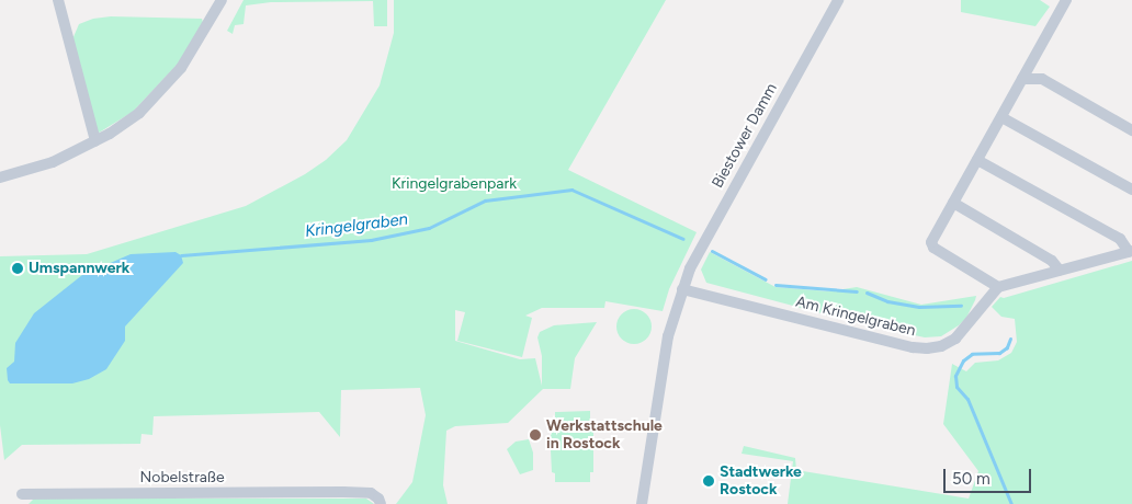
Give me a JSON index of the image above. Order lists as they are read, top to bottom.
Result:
{
  "streets": {
    "street": ["Biestower Damm", "Am Kringelgraben", "Nobelstraße"]
  },
  "crossings": [
    ["Biestower Damm", "Am Kringelgraben"]
  ],
  "water": ["Kringelgraben"],
  "parks": ["Kringelgrabenpark"],
  "places": ["Umspannwerk", "Werkstattschule in Rostock", "Stadtwerke Rostock"],
  "scale_bar": "50 m"
}
